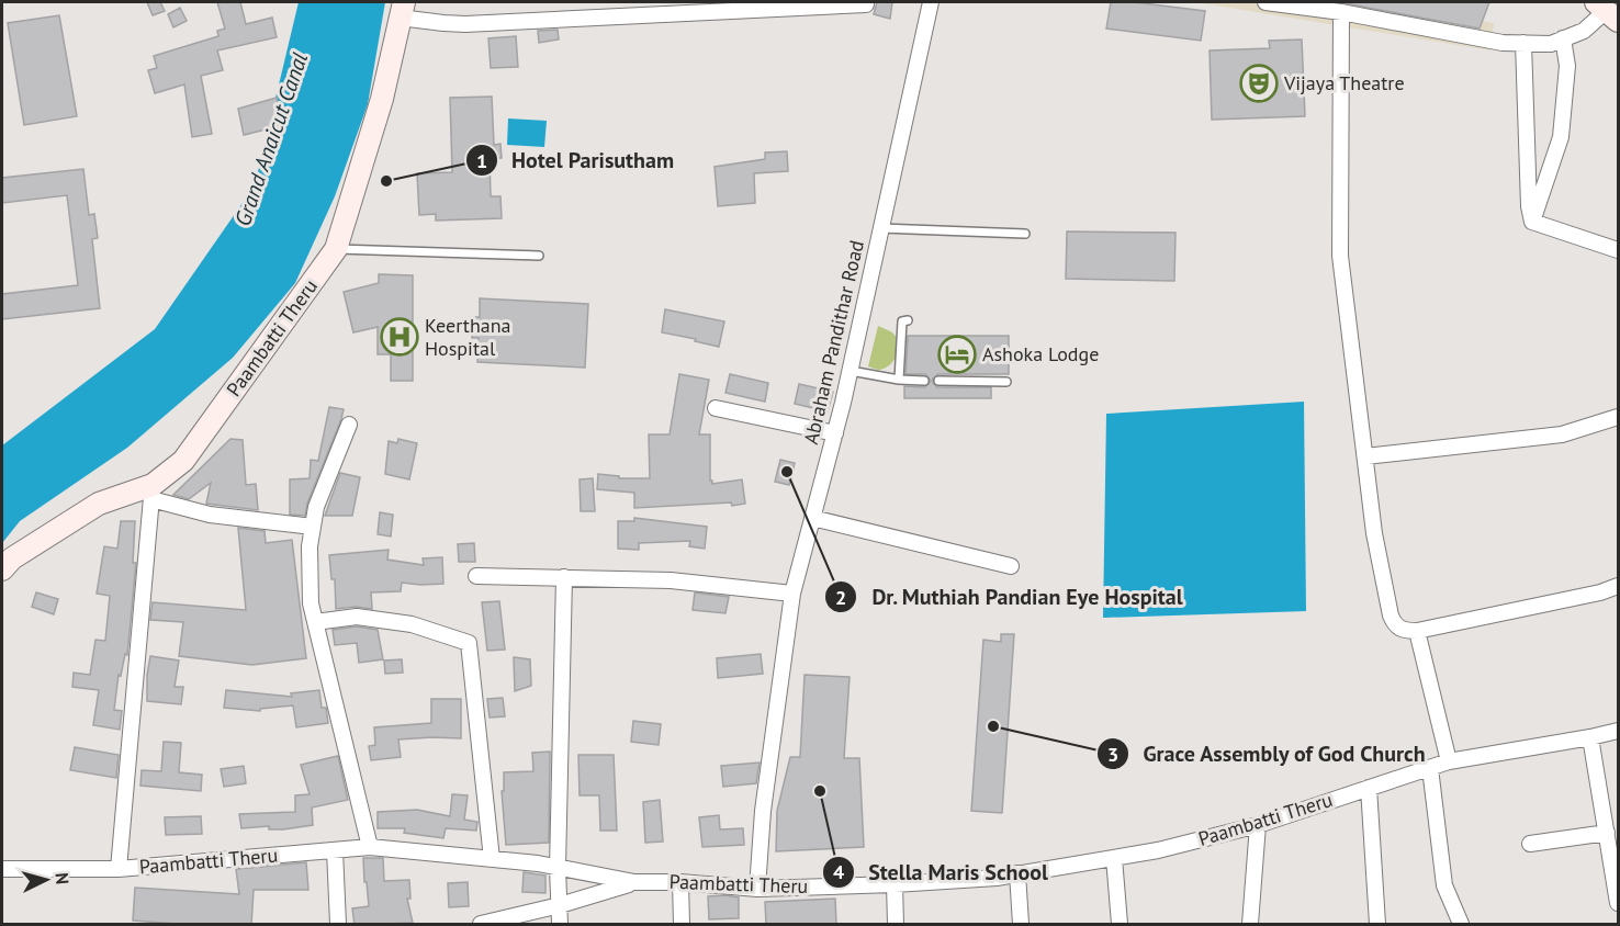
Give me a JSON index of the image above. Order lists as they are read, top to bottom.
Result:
{
  "streets": {
    "street": ["Paambatti Theru", "Abraham Pandithar Road"]
  },
  "crossings": [
    ["Paambatti Theru", "Abraham Pandithar Road"]
  ],
  "water": ["Grand Anaicut Canal"],
  "places": {
    "theatre": ["Vijaya Theatre"],
    "other": [
      "Hotel Parisutham",
      "Dr. Muthiah Pandian Eye Hospital",
      "Grace Assembly of God Church",
      "Stella Maris School"
    ],
    "hospital": ["Keerthana Hospital"],
    "hotel": ["Ashoka Lodge"]
  },
  "north": "right"
}
